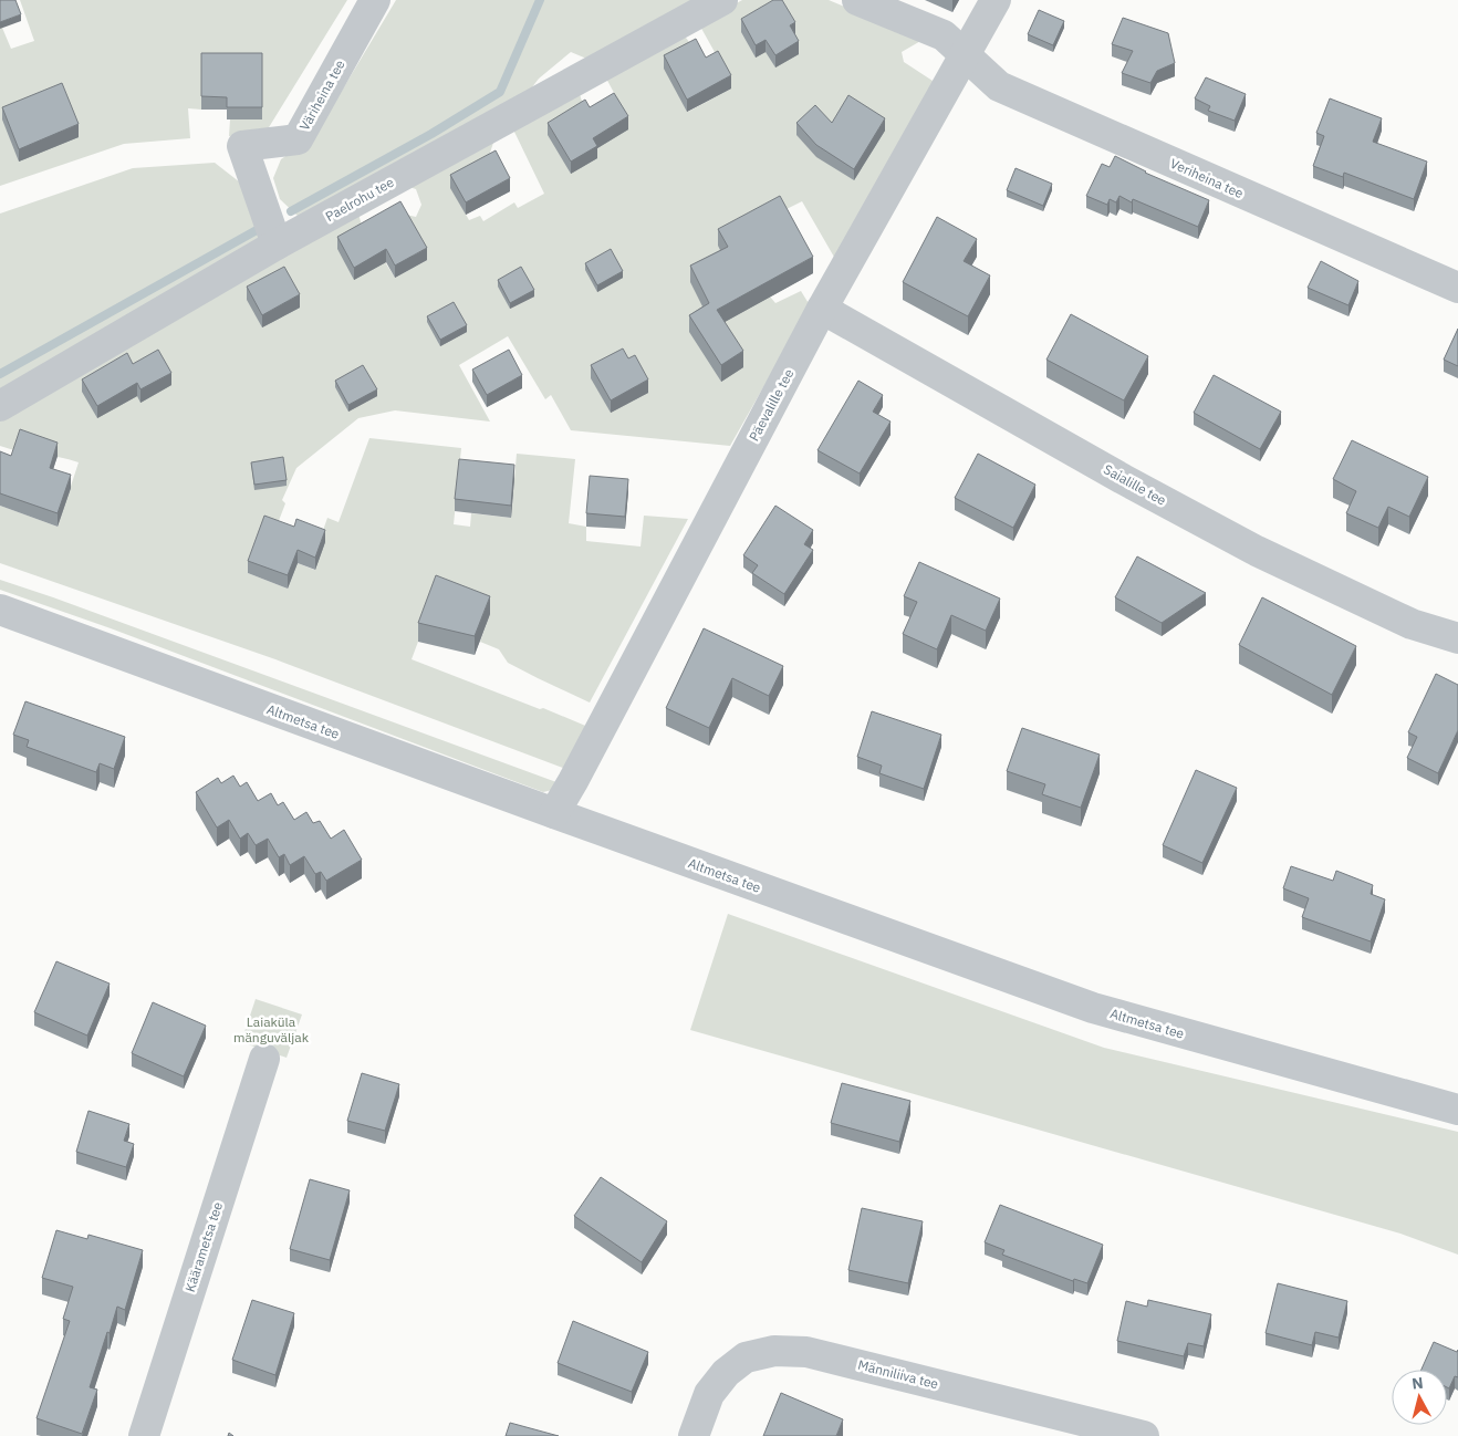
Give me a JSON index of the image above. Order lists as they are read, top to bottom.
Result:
{
  "streets": {
    "street": [
      "Väriheina tee",
      "Veriheina tee",
      "Paelrohu tee",
      "Päevalille tee",
      "Saialille tee",
      "Altmetsa tee",
      "Käärametsa tee",
      "Männiliiva tee"
    ]
  },
  "crossings": [
    ["Väriheina tee", "Paelrohu tee"],
    ["Veriheina tee", "Päevalille tee"],
    ["Päevalille tee", "Saialille tee"],
    ["Päevalille tee", "Altmetsa tee"]
  ],
  "parks": ["Laiaküla mänguväljak"],
  "north": "top"
}
